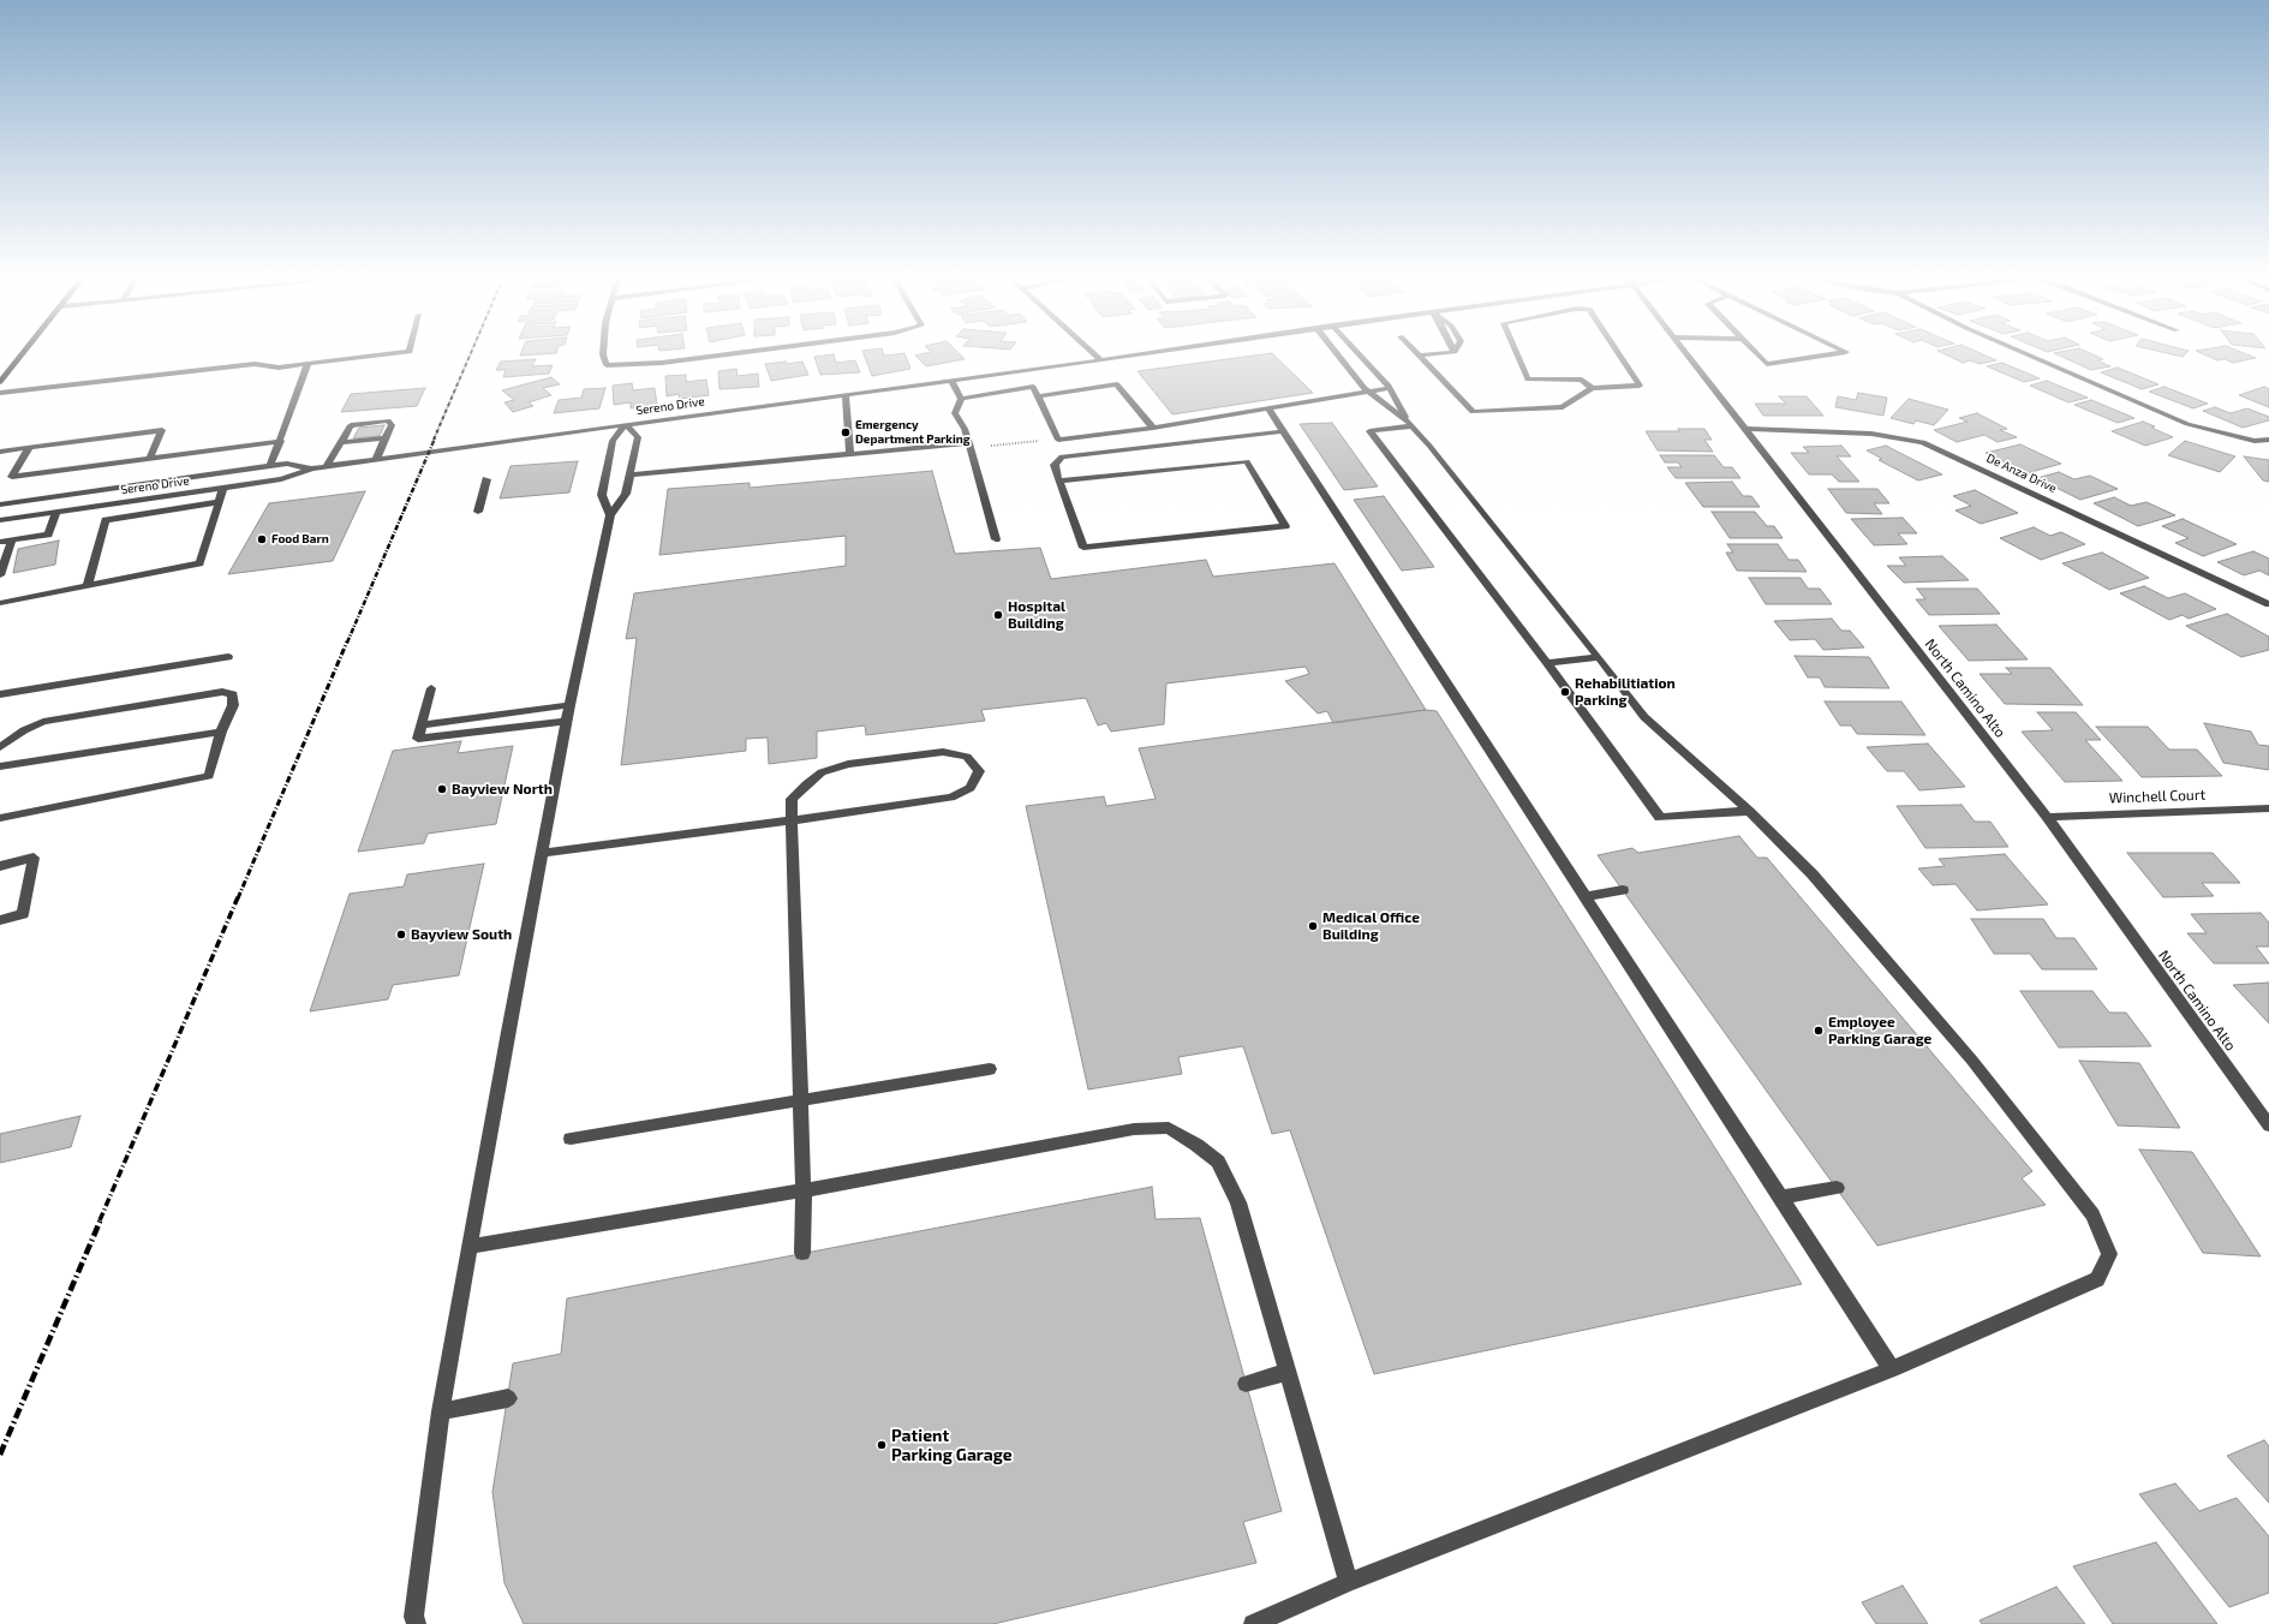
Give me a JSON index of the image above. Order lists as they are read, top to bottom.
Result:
{
  "streets": {
    "street": [
      "Sereno Drive",
      "De Anza Drive",
      "North Camino Alto",
      "Winchell Court"
    ]
  },
  "crossings": [
    ["De Anza Drive", "North Camino Alto"],
    ["North Camino Alto", "Winchell Court"]
  ],
  "places": [
    "Emergency Department Parking",
    "Food Barn",
    "Hospital Building",
    "Rehabilitiation Parking",
    "Bayview North",
    "Medical Office Building",
    "Bayview South",
    "Employee Parking Garage",
    "Patient Parking Garage"
  ]
}
